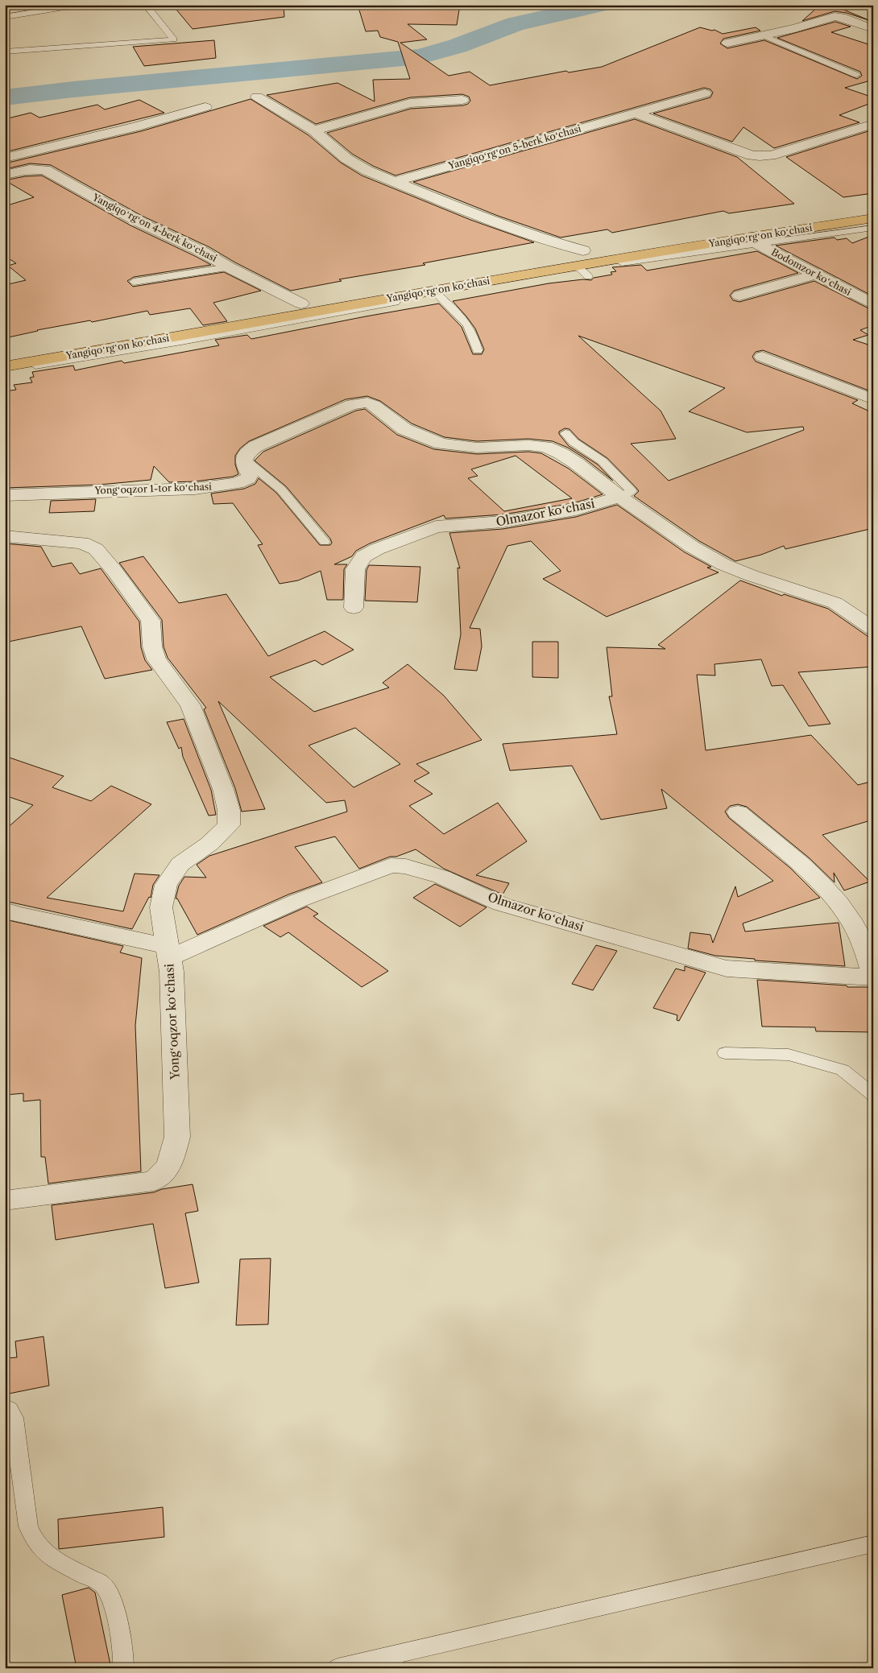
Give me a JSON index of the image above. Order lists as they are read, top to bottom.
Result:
{
  "streets": {
    "main road": ["Yangiqoʻrgʻon koʻchasi"],
    "street": [
      "Yangiqoʻrgʻon 5-berk koʻchasi",
      "Yangiqoʻrgʻon 4-berk koʻchasi",
      "Bodomzor koʻchasi",
      "Yongʻoqzor 1-tor koʻchasi",
      "Olmazor koʻchasi",
      "Yongʻoqzor koʻchasi"
    ]
  },
  "crossings": [
    ["Yangiqoʻrgʻon 4-berk koʻchasi", "Yangiqoʻrgʻon koʻchasi"],
    ["Yangiqoʻrgʻon koʻchasi", "Bodomzor koʻchasi"],
    ["Olmazor koʻchasi", "Yongʻoqzor koʻchasi"]
  ]
}
